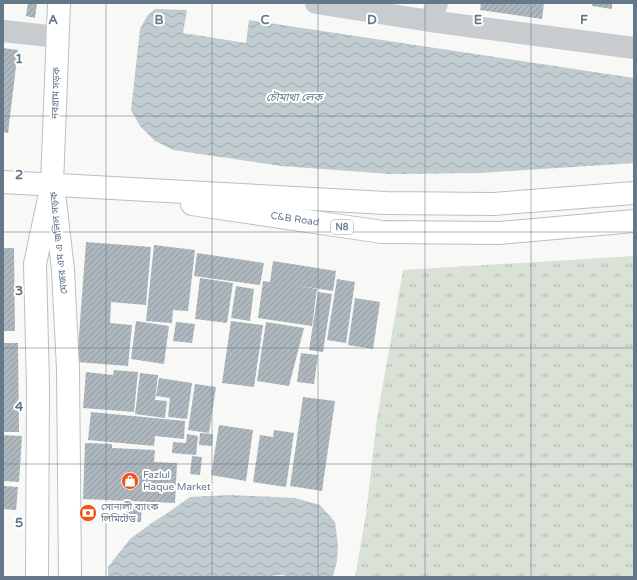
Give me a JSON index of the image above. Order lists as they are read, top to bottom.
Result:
{
  "streets": {
    "main road": [
      "নবগ্রাম সড়ক",
      "C&B Road",
      "N8",
      "মেজর এম এ জলিল সড়ক"
    ]
  },
  "crossings": [
    ["নবগ্রাম সড়ক", "C&B Road"],
    ["নবগ্রাম সড়ক", "মেজর এম এ জলিল সড়ক"],
    ["C&B Road", "মেজর এম এ জলিল সড়ক"]
  ],
  "water": ["চৌমাথা লেক"],
  "places": {
    "shop": ["Fazlul Haque Market"],
    "bank": ["সোনালী ব্যাংক লিমিটেড"]
  },
  "grid": {
    "columns": [
      "A",
      "B",
      "C",
      "D",
      "E",
      "F"
    ],
    "rows": [
      "1",
      "2",
      "3",
      "4",
      "5"
    ]
  }
}
